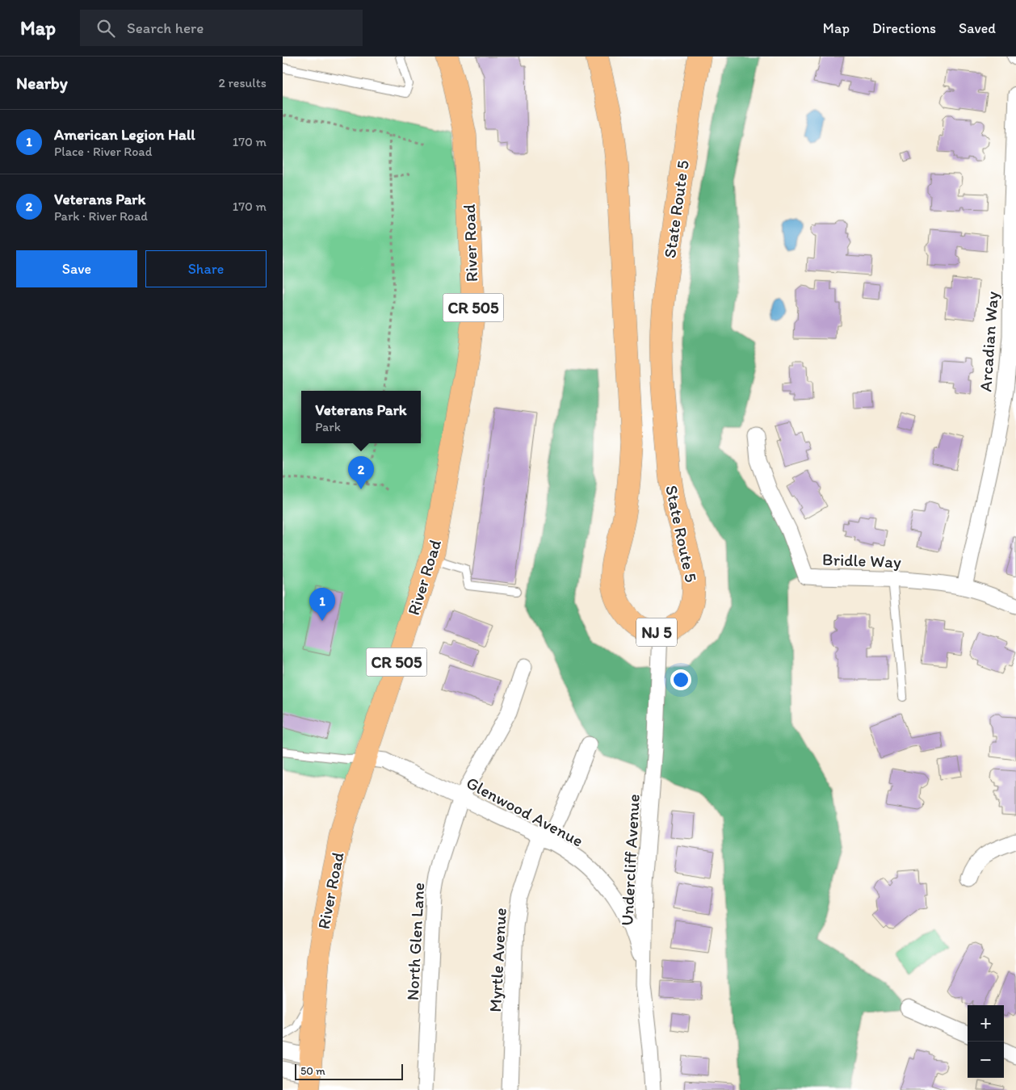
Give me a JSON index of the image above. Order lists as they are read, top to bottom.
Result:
{
  "streets": {
    "main road": [
      "State Route 5",
      "River Road",
      "CR 505",
      "NJ 5"
    ],
    "street": [
      "Arcadian Way",
      "Bridle Way",
      "Glenwood Avenue",
      "Undercliff Avenue",
      "North Glen Lane",
      "Myrtle Avenue"
    ]
  },
  "crossings": [
    ["State Route 5", "NJ 5"],
    ["State Route 5", "Undercliff Avenue"],
    ["River Road", "Glenwood Avenue"],
    ["Arcadian Way", "Bridle Way"],
    ["NJ 5", "Undercliff Avenue"],
    ["Glenwood Avenue", "Undercliff Avenue"],
    ["Glenwood Avenue", "North Glen Lane"],
    ["Glenwood Avenue", "Myrtle Avenue"]
  ],
  "scale_bar": "50 m",
  "page": {
    "header": "Map",
    "search": "Search here",
    "nav": ["Map", "Directions", "Saved"],
    "heading": ["Nearby", "2 results"],
    "list": [
      {
        "mark": "1",
        "name": "American Legion Hall",
        "note": "Place · River Road",
        "value": "170 m"
      },
      {
        "mark": "2",
        "name": "Veterans Park",
        "note": "Park · River Road",
        "value": "170 m"
      }
    ],
    "buttons": ["Save", "Share"],
    "popup": ["Veterans Park", "Park"],
    "pins": ["2", "1"],
    "map_buttons": ["+", "−"],
    "scale": "50 m"
  }
}
